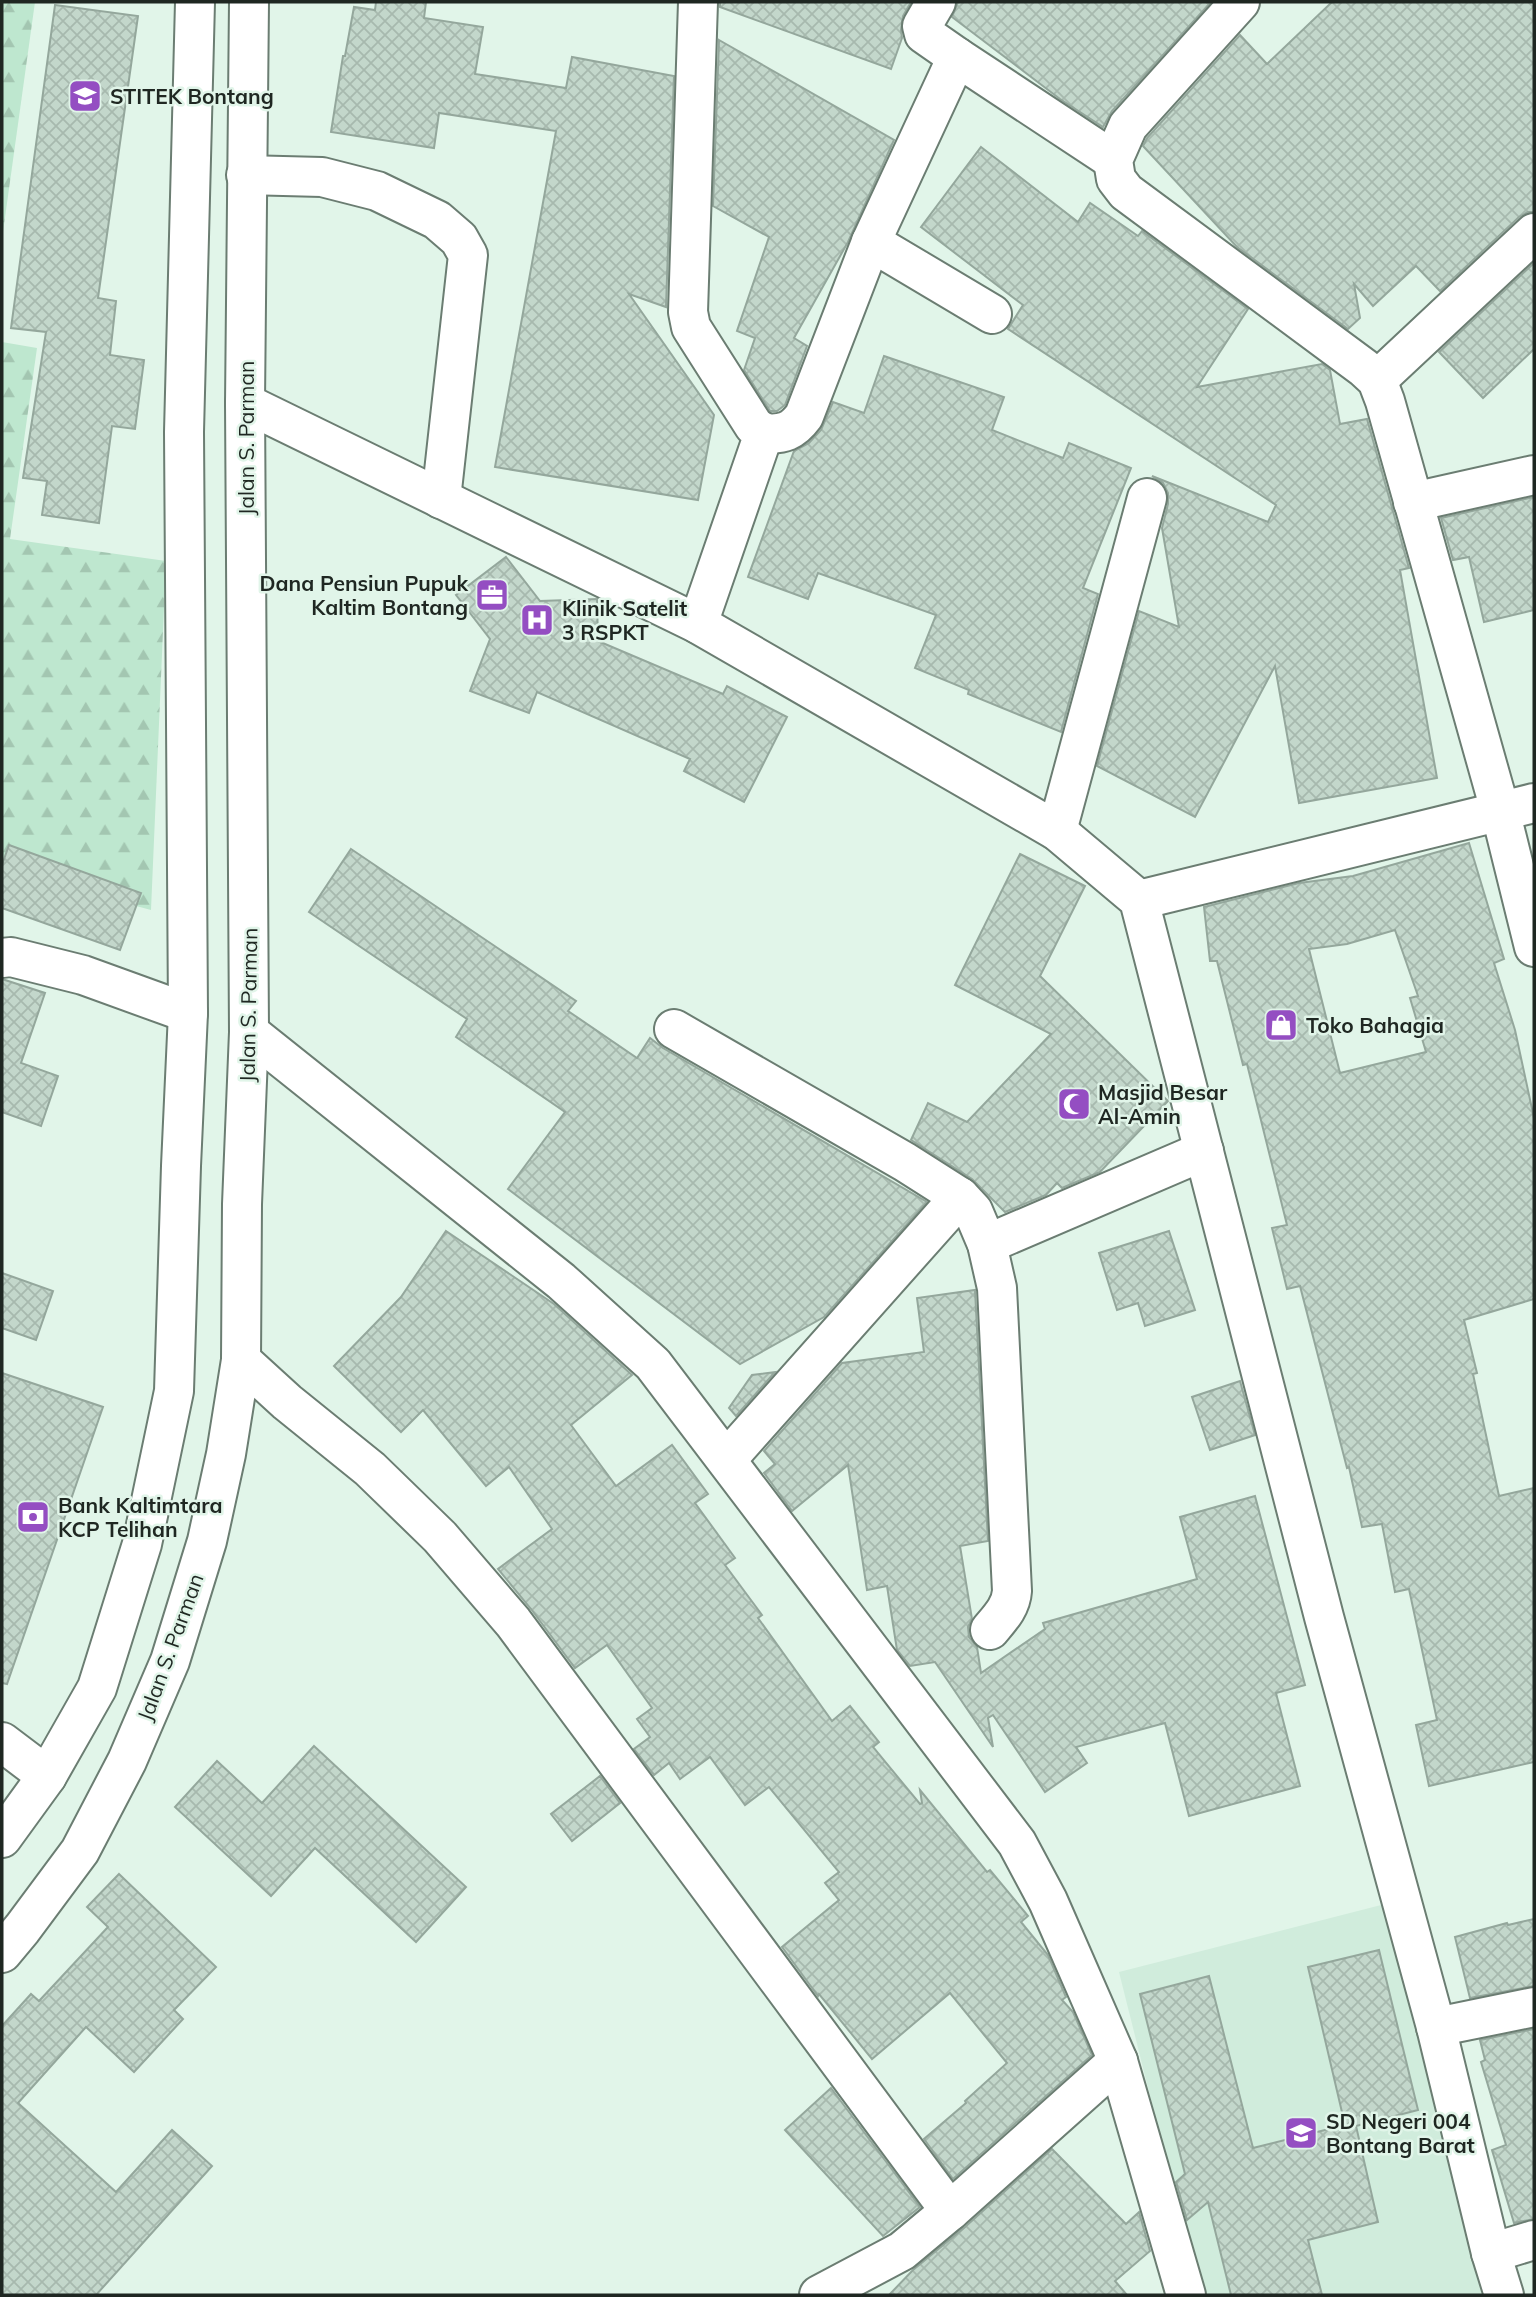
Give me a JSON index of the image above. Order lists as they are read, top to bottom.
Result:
{
  "streets": {
    "street": ["Jalan S. Parman"]
  },
  "places": {
    "school or university": ["STITEK Bontang", "SD Negeri 004 Bontang Barat"],
    "office": ["Dana Pensiun Pupuk Kaltim Bontang"],
    "hospital": ["Klinik Satelit 3 RSPKT"],
    "shop": ["Toko Bahagia"],
    "mosque": ["Masjid Besar Al-Amin"],
    "bank": ["Bank Kaltimtara KCP Telihan"]
  }
}
